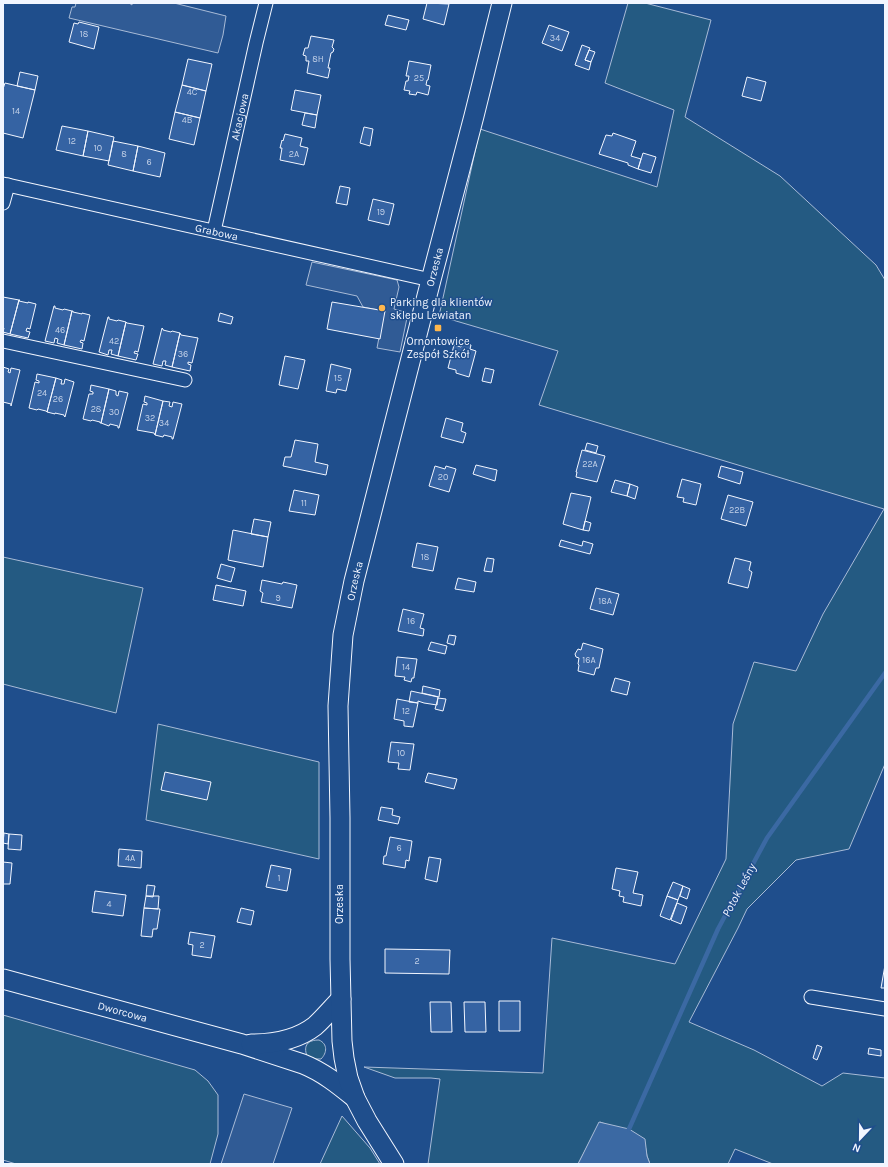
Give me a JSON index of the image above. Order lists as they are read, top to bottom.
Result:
{
  "streets": {
    "street": [
      "Akacjowa",
      "Grabowa",
      "Orzeska",
      "Dworcowa"
    ]
  },
  "crossings": [
    ["Akacjowa", "Grabowa"],
    ["Grabowa", "Orzeska"],
    ["Orzeska", "Dworcowa"]
  ],
  "water": ["Potok Leśny"],
  "places": {
    "other": ["Parking dla klientów sklepu Lewiatan"],
    "transit": ["Ornontowice Zespół Szkół"]
  },
  "house_numbers": [
    "18",
    "34",
    "8H",
    "25",
    "4C",
    "14",
    "4B",
    "12",
    "10",
    "8",
    "2A",
    "6",
    "19",
    "46",
    "42",
    "36",
    "15",
    "24",
    "26",
    "28",
    "30",
    "32",
    "34",
    "22A",
    "20",
    "11",
    "22B",
    "18",
    "9",
    "18A",
    "16",
    "16A",
    "14",
    "12",
    "10",
    "6",
    "4A",
    "1",
    "4",
    "2",
    "2"
  ],
  "north": "bottom"
}
